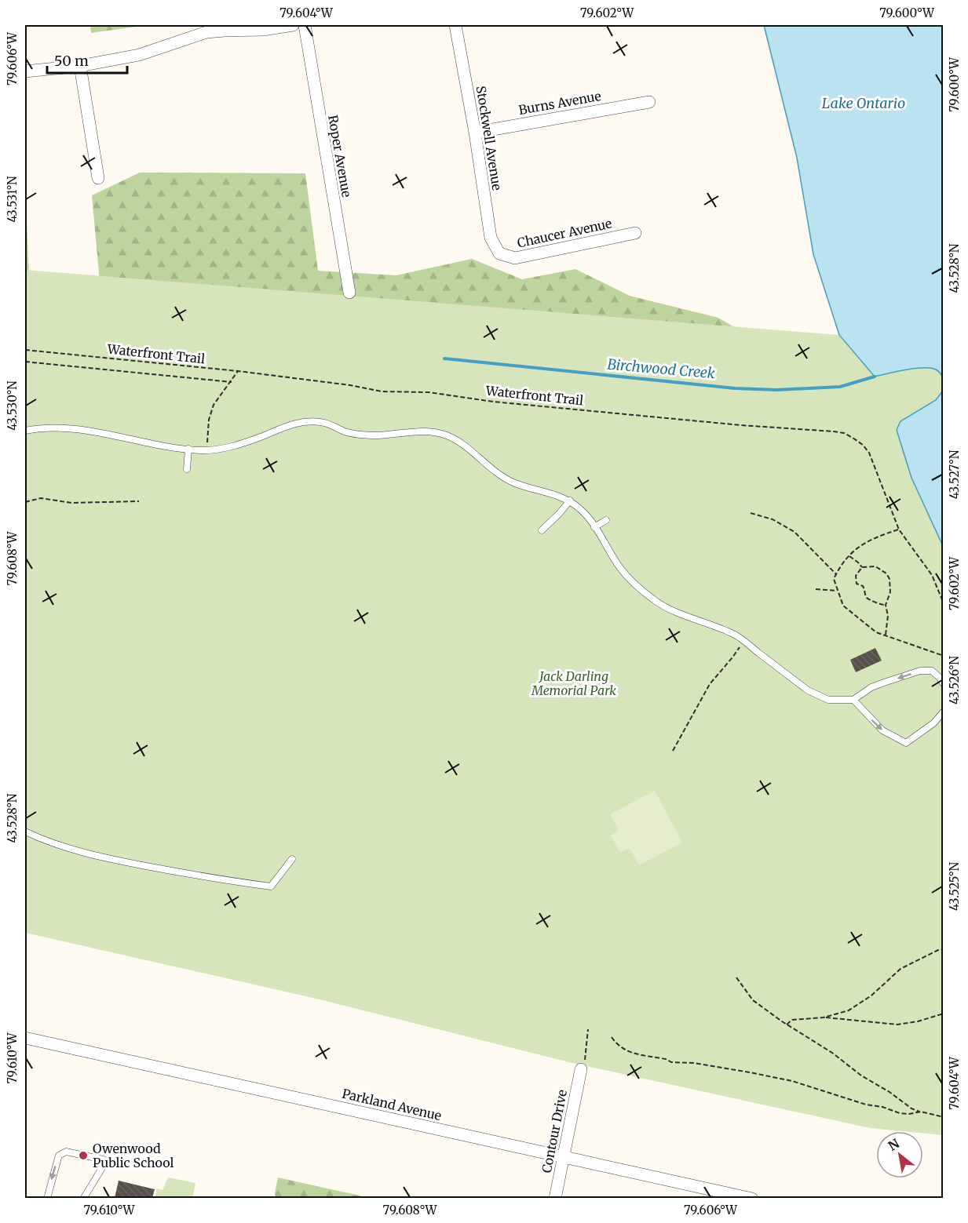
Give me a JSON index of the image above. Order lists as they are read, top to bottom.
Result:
{
  "streets": {
    "street": [
      "Burns Avenue",
      "Stockwell Avenue",
      "Roper Avenue",
      "Chaucer Avenue",
      "Parkland Avenue",
      "Contour Drive"
    ],
    "path": ["Waterfront Trail"]
  },
  "crossings": [
    ["Burns Avenue", "Stockwell Avenue"],
    ["Stockwell Avenue", "Chaucer Avenue"],
    ["Parkland Avenue", "Contour Drive"]
  ],
  "water": ["Lake Ontario", "Birchwood Creek"],
  "parks": ["Jack Darling Memorial Park"],
  "places": ["Owenwood Public School"],
  "scale_bar": "50 m",
  "north": "top left",
  "coordinates": [
    "79.604°W",
    "79.602°W",
    "79.600°W",
    "79.606°W",
    "43.531°N",
    "43.528°N",
    "43.530°N",
    "43.527°N",
    "79.608°W",
    "43.526°N",
    "43.525°N",
    "79.610°W"
  ]
}
